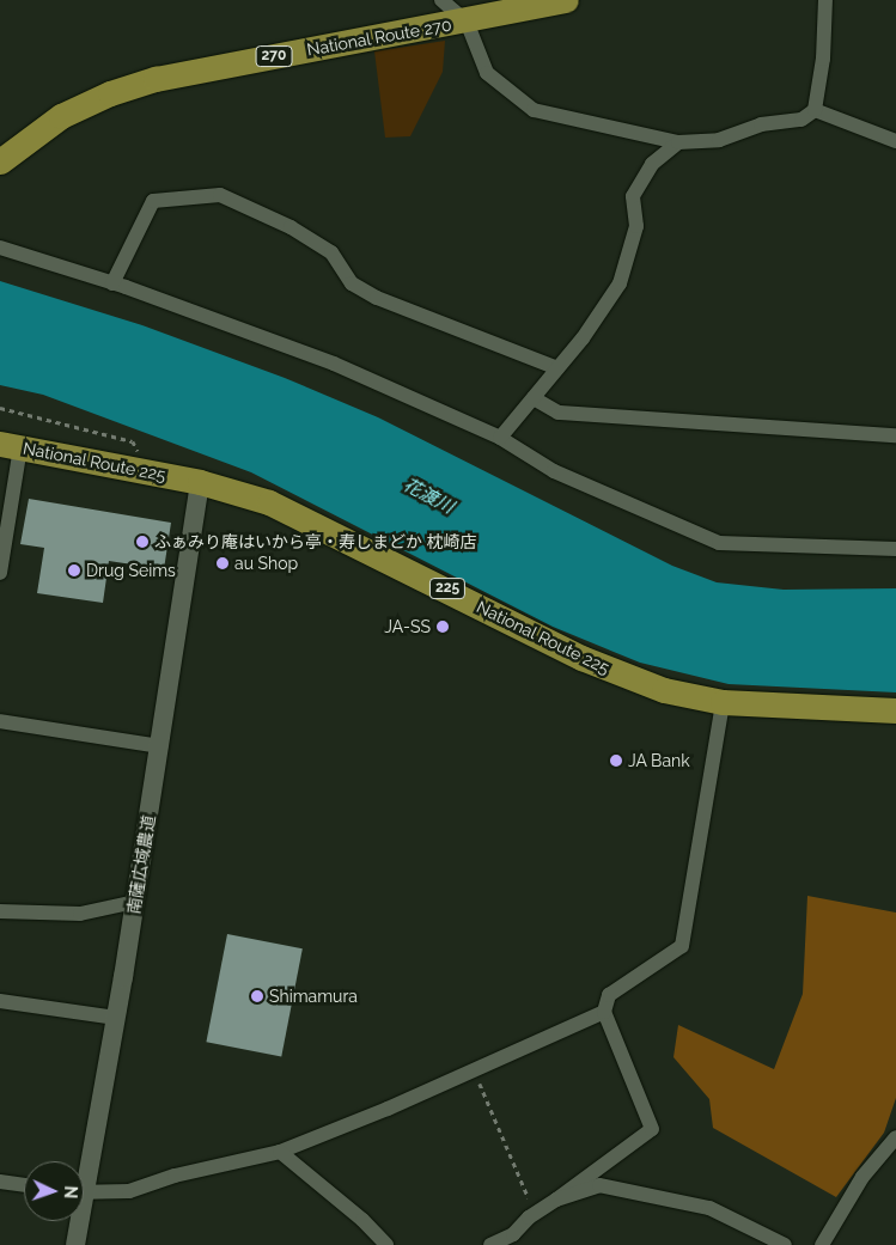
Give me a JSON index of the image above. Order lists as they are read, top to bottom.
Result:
{
  "streets": {
    "highway": [
      "National Route 270",
      "270",
      "National Route 225",
      "225"
    ],
    "street": ["南薩広域農道"]
  },
  "crossings": [
    ["National Route 225", "南薩広域農道"]
  ],
  "water": ["花渡川"],
  "places": [
    "ふぁみり庵はいから亭・寿しまどか 枕崎店",
    "au Shop",
    "Drug Seims",
    "JA-SS",
    "JA Bank",
    "Shimamura"
  ],
  "north": "right"
}
